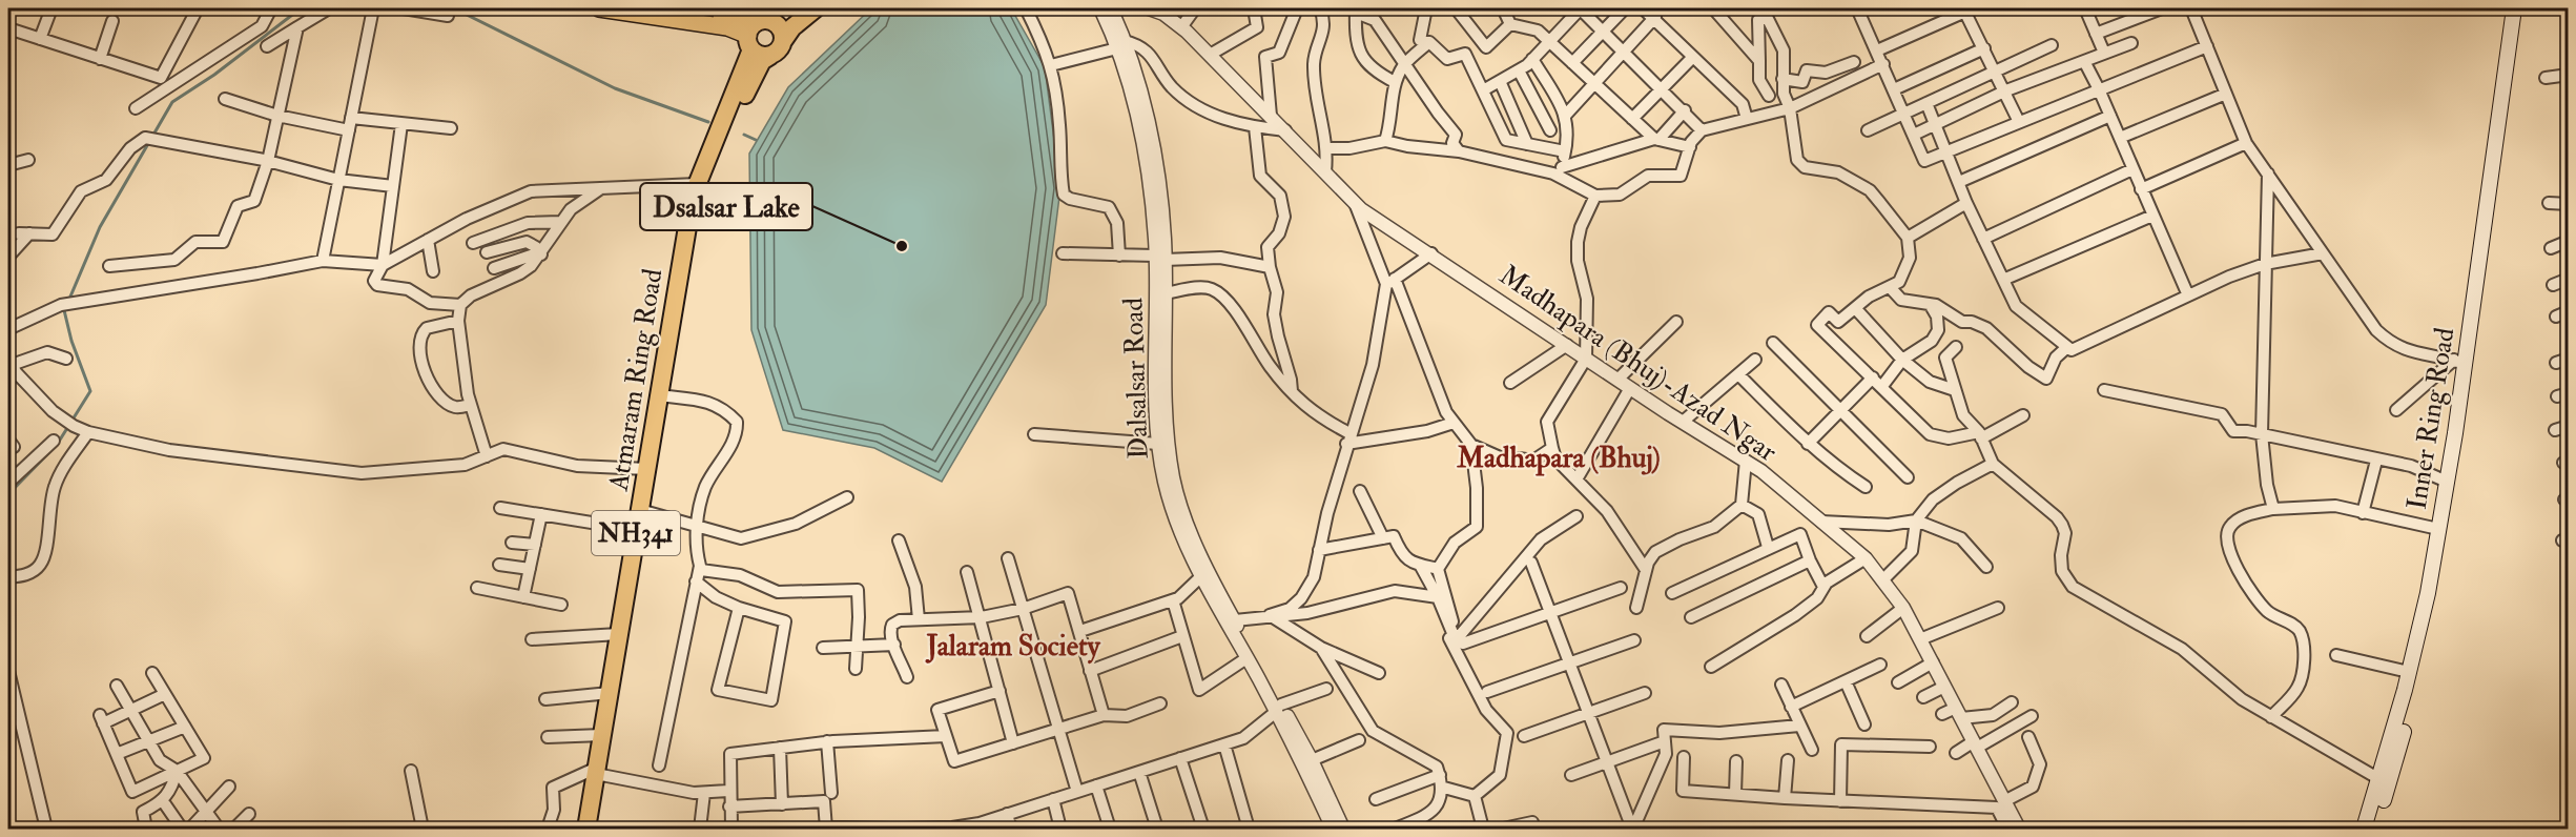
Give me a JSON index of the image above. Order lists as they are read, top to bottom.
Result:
{
  "streets": {
    "highway": ["Atmaram Ring Road", "NH341"],
    "main road": ["Inner Ring Road"],
    "street": ["Madhapara (Bhuj)-Azad Ngar", "Dalsalsar Road"]
  },
  "crossings": [
    ["Atmaram Ring Road", "NH341"]
  ],
  "districts": ["Madhapara (Bhuj)", "Jalaram Society"],
  "places": ["Dsalsar Lake"]
}
